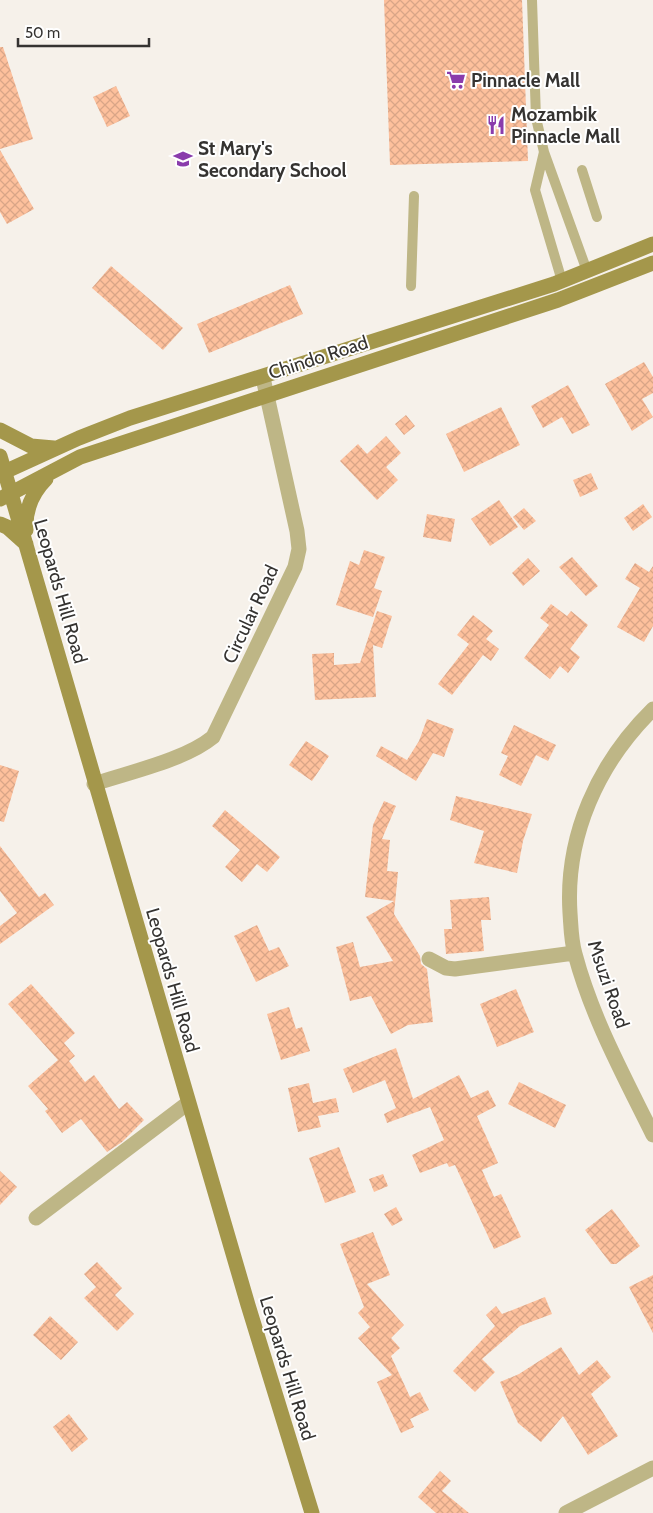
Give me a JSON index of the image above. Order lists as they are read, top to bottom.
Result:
{
  "streets": {
    "main road": ["Chindo Road", "Leopards Hill Road"],
    "street": ["Circular Road", "Msuzi Road"]
  },
  "crossings": [
    ["Chindo Road", "Leopards Hill Road"],
    ["Chindo Road", "Circular Road"],
    ["Leopards Hill Road", "Circular Road"]
  ],
  "places": {
    "supermarket": ["Pinnacle Mall"],
    "restaurant": ["Mozambik Pinnacle Mall"],
    "school or university": ["St Mary's Secondary School"]
  },
  "scale_bar": "50 m"
}
